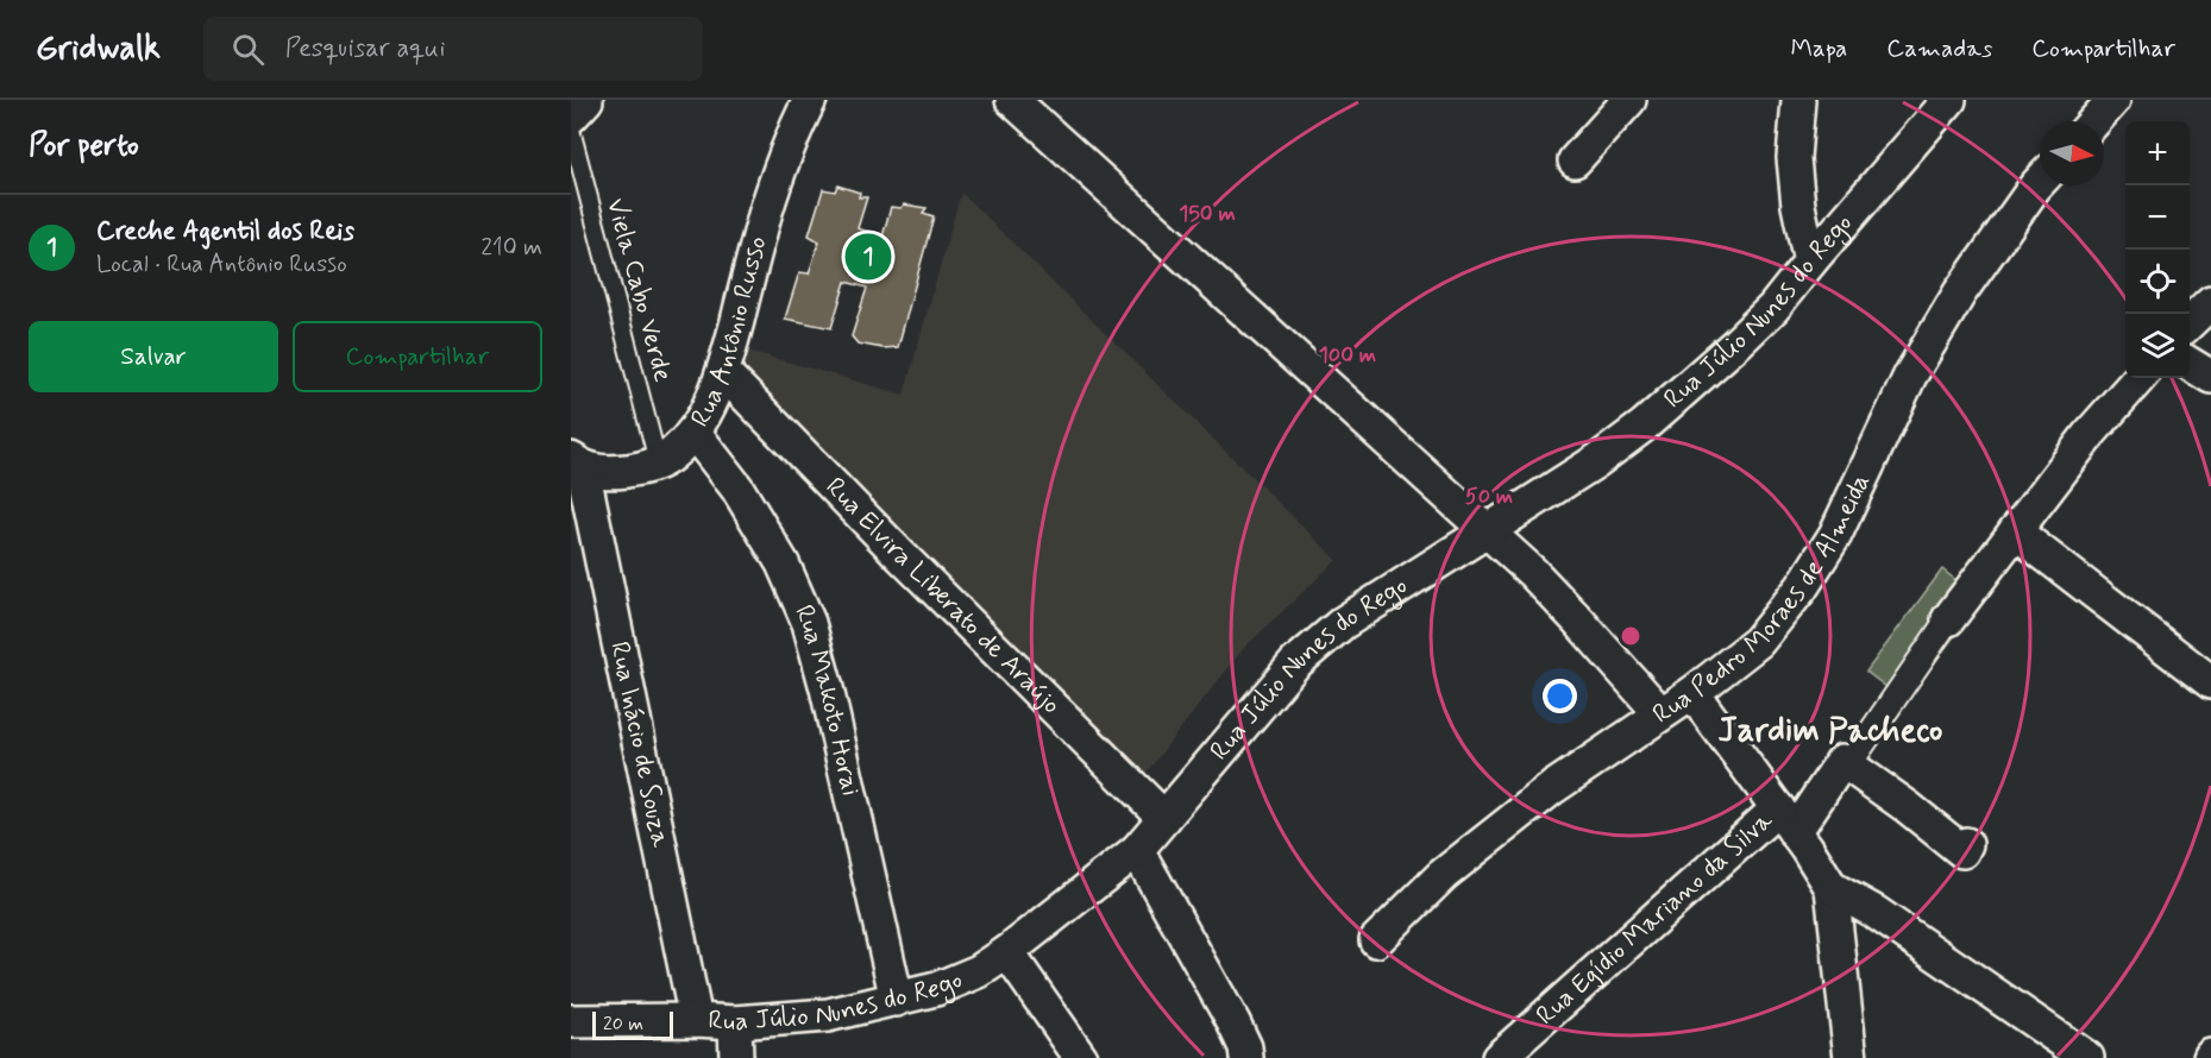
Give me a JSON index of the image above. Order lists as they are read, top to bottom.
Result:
{
  "streets": {
    "street": [
      "Rua Júlio Nunes do Rego",
      "Rua Antônio Russo",
      "Rua Pedro Moraes de Almeida",
      "Rua Elvira Liberato de Araújo",
      "Rua Makoto Horai",
      "Rua Inácio de Souza",
      "Rua Egídio Mariano da Silva"
    ],
    "lane": ["Viela Cabo Verde"]
  },
  "crossings": [
    ["Viela Cabo Verde", "Rua Antônio Russo"],
    ["Rua Júlio Nunes do Rego", "Rua Elvira Liberato de Araújo"],
    ["Rua Júlio Nunes do Rego", "Rua Makoto Horai"],
    ["Rua Júlio Nunes do Rego", "Rua Inácio de Souza"],
    ["Rua Antônio Russo", "Rua Elvira Liberato de Araújo"],
    ["Rua Antônio Russo", "Rua Makoto Horai"],
    ["Rua Antônio Russo", "Rua Inácio de Souza"]
  ],
  "districts": ["Jardim Pacheco"],
  "scale_bar": "20 m",
  "north": "right",
  "page": {
    "header": "Gridwalk",
    "search": "Pesquisar aqui",
    "nav": ["Mapa", "Camadas", "Compartilhar"],
    "heading": "Por perto",
    "map_buttons": ["+", "−"],
    "list": [
      {
        "mark": "1",
        "name": "Creche Agentil dos Reis",
        "note": "Local · Rua Antônio Russo",
        "value": "210 m"
      }
    ],
    "pins": "1",
    "buttons": ["Salvar", "Compartilhar"],
    "scale": "20 m"
  },
  "rings": ["150 m", "100 m", "50 m"]
}
